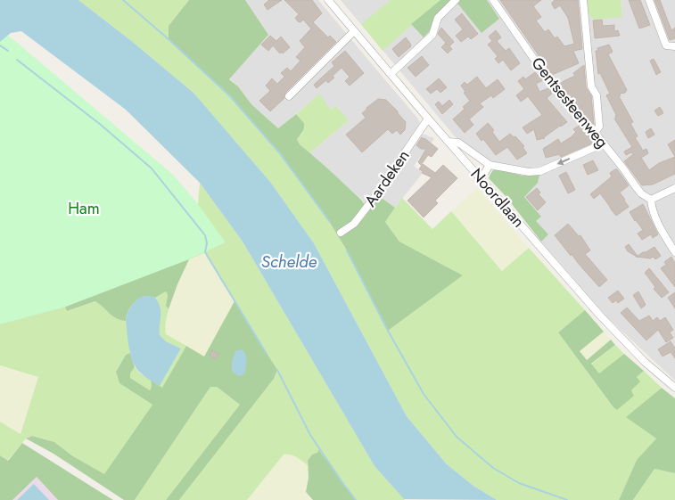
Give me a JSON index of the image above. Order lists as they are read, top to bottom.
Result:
{
  "streets": {
    "street": ["Gentsesteenweg", "Aardeken", "Noordlaan"]
  },
  "crossings": [
    ["Aardeken", "Noordlaan"]
  ],
  "water": ["Schelde"],
  "parks": ["Ham"]
}
